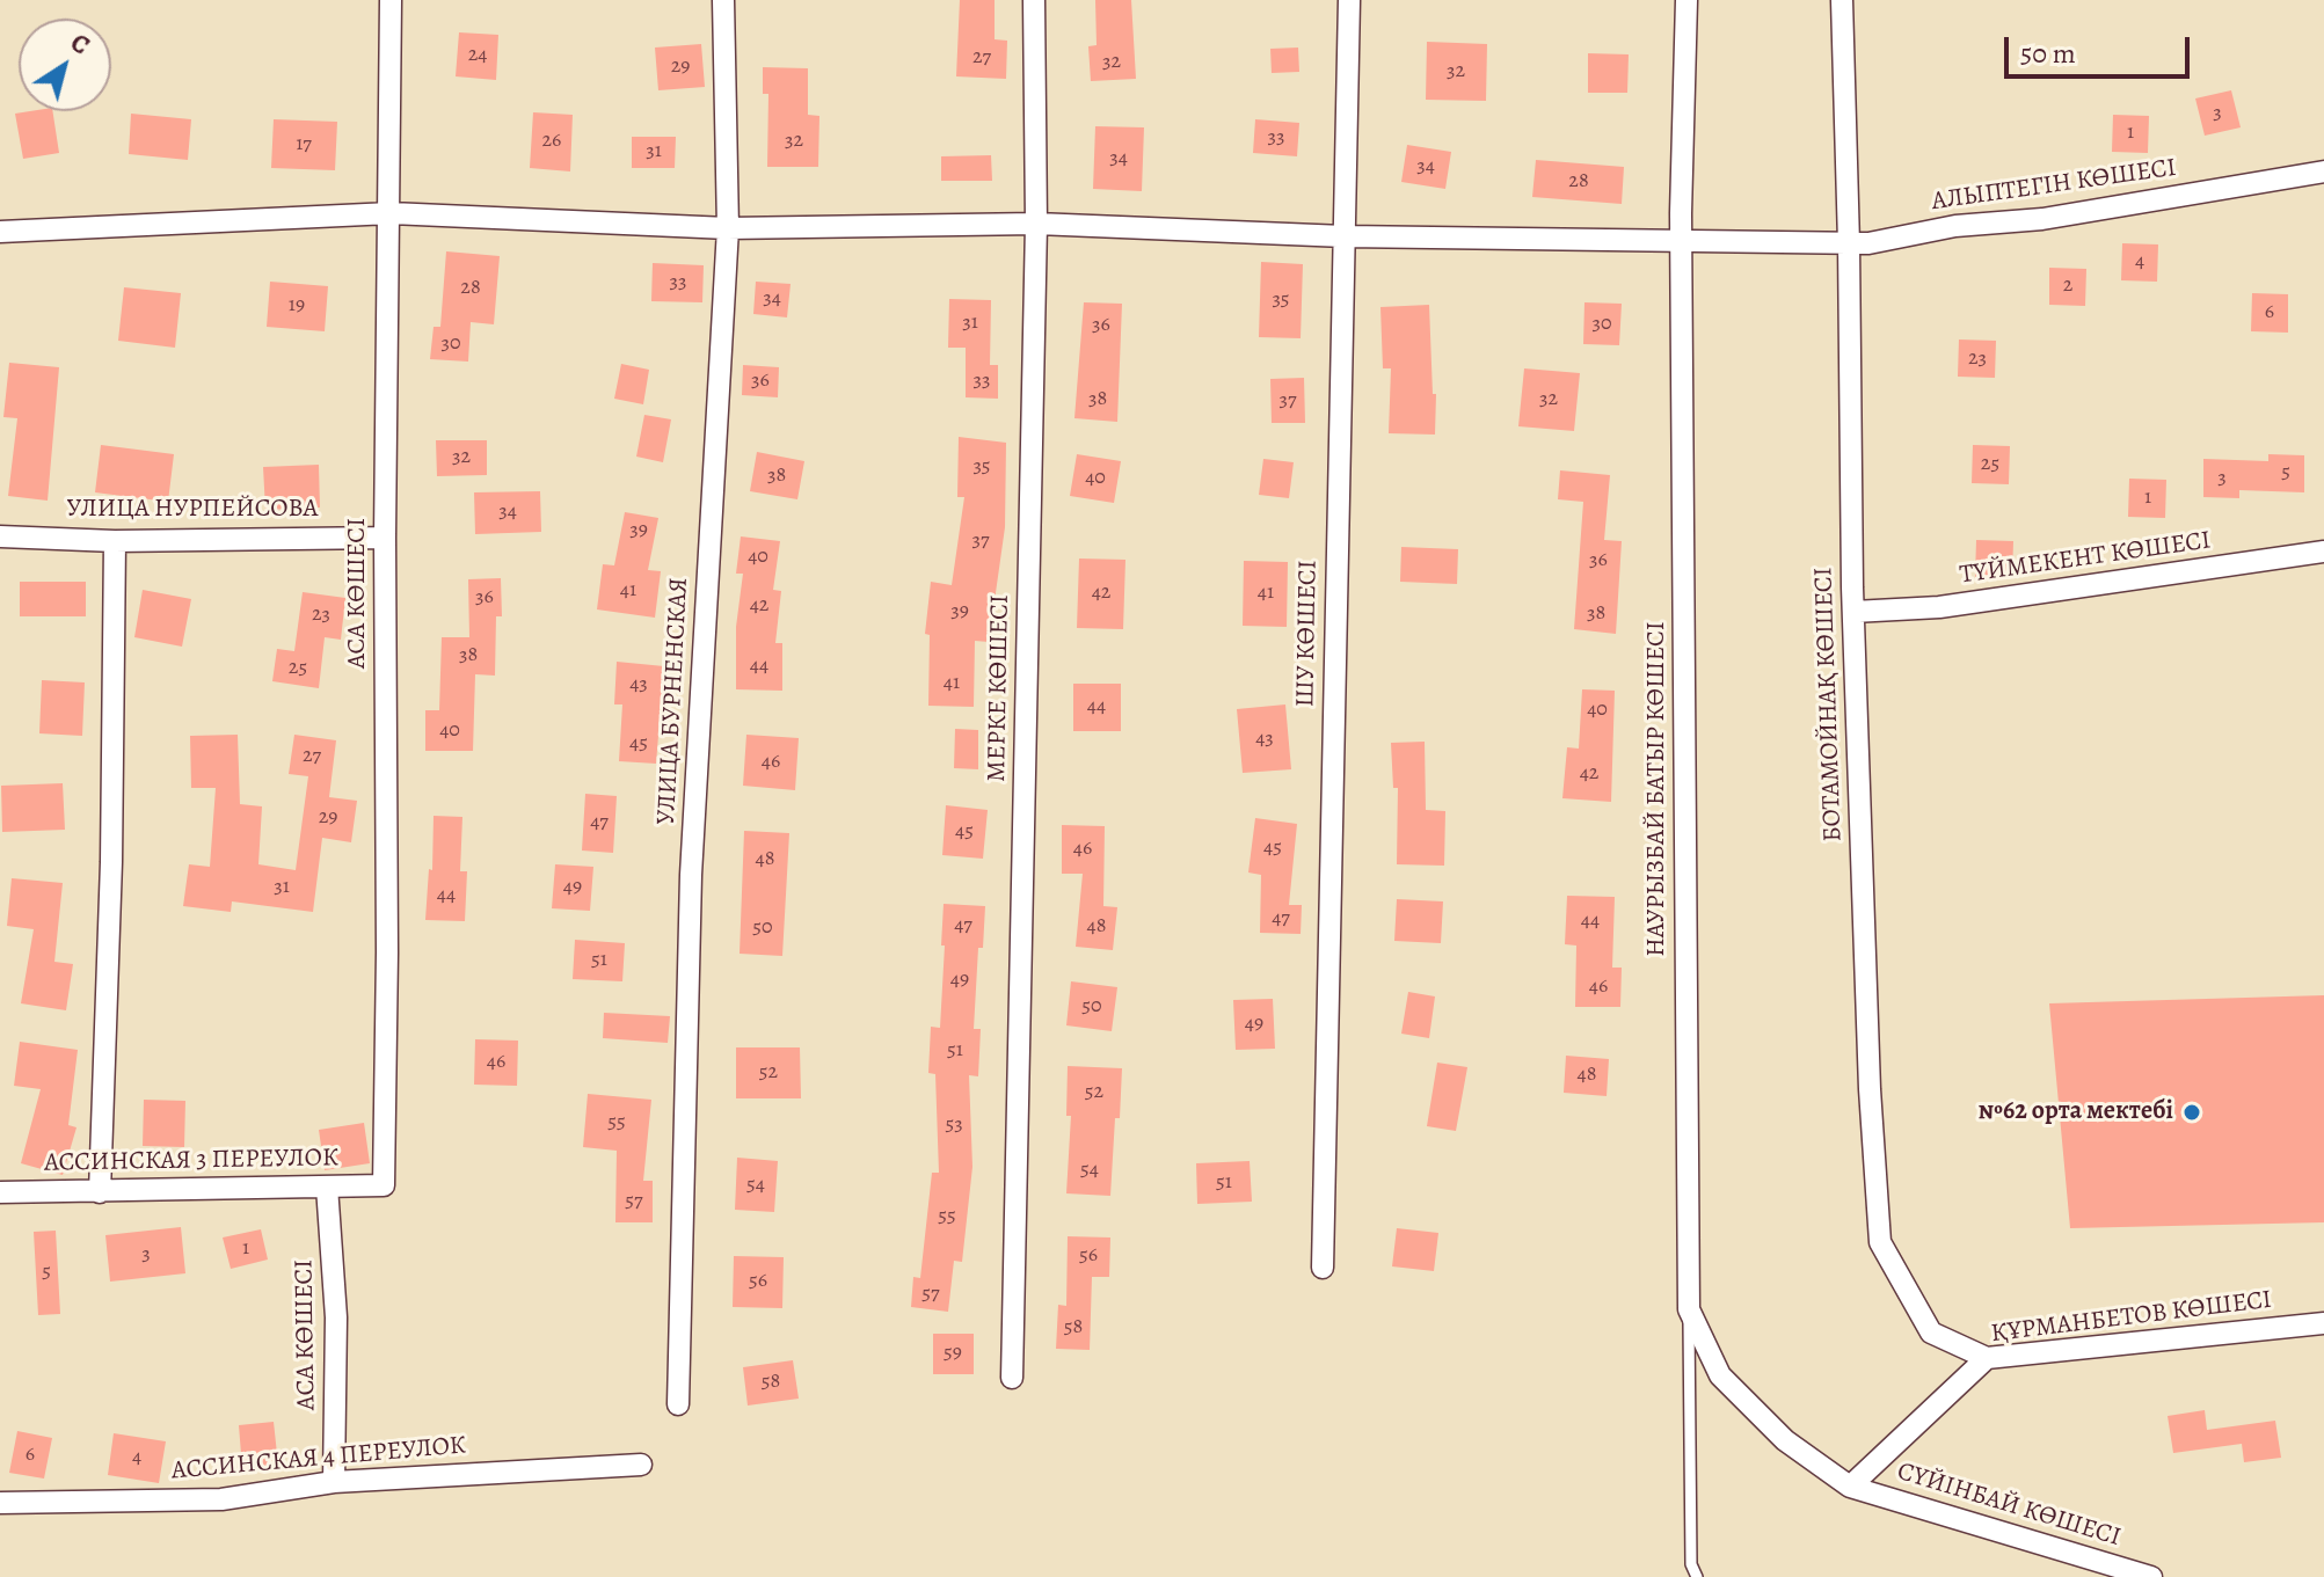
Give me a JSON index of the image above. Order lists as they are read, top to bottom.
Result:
{
  "streets": {
    "street": [
      "АЛЫПТЕГІН КӨШЕСІ",
      "УЛИЦА НУРПЕЙСОВА",
      "ТҮЙМЕКЕНТ КӨШЕСІ",
      "АСА КӨШЕСІ",
      "ШУ КӨШЕСІ",
      "МЕРКЕ КӨШЕСІ",
      "УЛИЦА БУРНЕНСКАЯ",
      "БОТАМОЙНАҚ КӨШЕСІ",
      "НАУРЫЗБАЙ БАТЫР КӨШЕСІ",
      "АССИНСКАЯ 3 ПЕРЕУЛОК",
      "ҚҰРМАНБЕТОВ КӨШЕСІ",
      "АССИНСКАЯ 4 ПЕРЕУЛОК",
      "СҮЙІНБАЙ КӨШЕСІ"
    ]
  },
  "crossings": [
    ["АЛЫПТЕГІН КӨШЕСІ", "АСА КӨШЕСІ"],
    ["АЛЫПТЕГІН КӨШЕСІ", "ШУ КӨШЕСІ"],
    ["АЛЫПТЕГІН КӨШЕСІ", "МЕРКЕ КӨШЕСІ"],
    ["АЛЫПТЕГІН КӨШЕСІ", "УЛИЦА БУРНЕНСКАЯ"],
    ["АЛЫПТЕГІН КӨШЕСІ", "БОТАМОЙНАҚ КӨШЕСІ"],
    ["АЛЫПТЕГІН КӨШЕСІ", "НАУРЫЗБАЙ БАТЫР КӨШЕСІ"],
    ["УЛИЦА НУРПЕЙСОВА", "АСА КӨШЕСІ"],
    ["ТҮЙМЕКЕНТ КӨШЕСІ", "БОТАМОЙНАҚ КӨШЕСІ"],
    ["АСА КӨШЕСІ", "АССИНСКАЯ 3 ПЕРЕУЛОК"],
    ["АСА КӨШЕСІ", "АССИНСКАЯ 4 ПЕРЕУЛОК"],
    ["БОТАМОЙНАҚ КӨШЕСІ", "ҚҰРМАНБЕТОВ КӨШЕСІ"],
    ["ҚҰРМАНБЕТОВ КӨШЕСІ", "СҮЙІНБАЙ КӨШЕСІ"]
  ],
  "places": ["№62 орта мектебі"],
  "house_numbers": [
    "24",
    "27",
    "32",
    "29",
    "32",
    "3",
    "1",
    "33",
    "26",
    "32",
    "17",
    "31",
    "34",
    "34",
    "28",
    "4",
    "33",
    "2",
    "28",
    "34",
    "35",
    "19",
    "6",
    "31",
    "30",
    "36",
    "30",
    "23",
    "36",
    "33",
    "38",
    "32",
    "37",
    "32",
    "25",
    "35",
    "5",
    "38",
    "40",
    "3",
    "1",
    "34",
    "39",
    "37",
    "40",
    "36",
    "41",
    "42",
    "41",
    "36",
    "42",
    "39",
    "38",
    "23",
    "38",
    "44",
    "25",
    "41",
    "43",
    "44",
    "40",
    "40",
    "43",
    "45",
    "27",
    "46",
    "42",
    "29",
    "47",
    "45",
    "45",
    "46",
    "48",
    "31",
    "49",
    "44",
    "47",
    "44",
    "47",
    "48",
    "50",
    "51",
    "49",
    "46",
    "50",
    "49",
    "51",
    "46",
    "52",
    "48",
    "52",
    "55",
    "53",
    "54",
    "51",
    "54",
    "57",
    "55",
    "1",
    "3",
    "56",
    "5",
    "56",
    "57",
    "58",
    "59",
    "58",
    "6",
    "4"
  ],
  "scale_bar": "50 m",
  "north": "top right"
}
